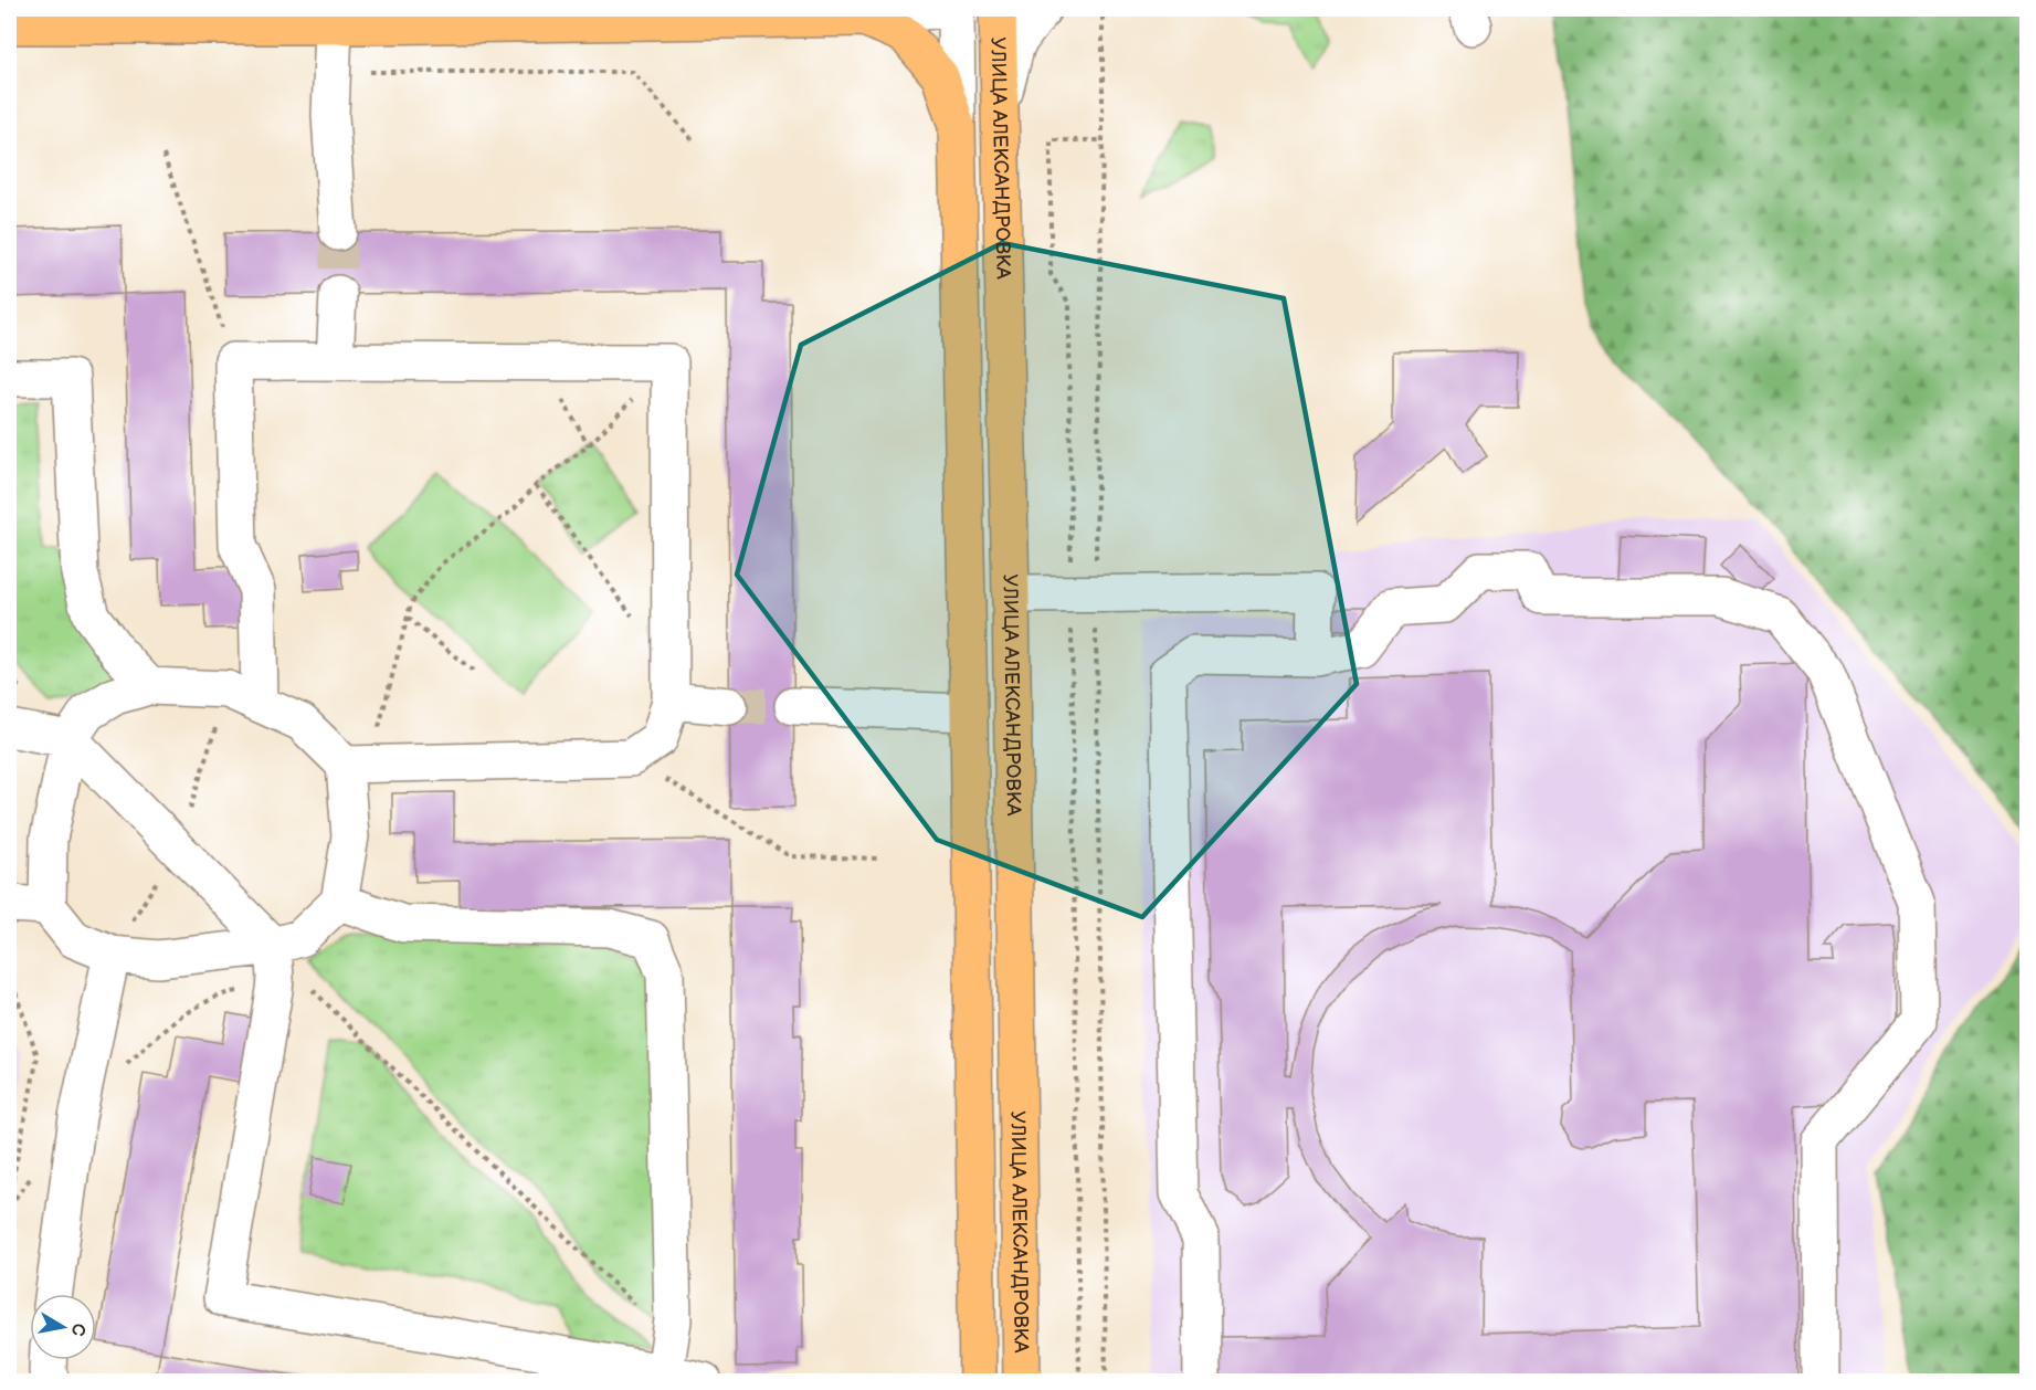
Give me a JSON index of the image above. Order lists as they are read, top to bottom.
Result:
{
  "streets": {
    "main road": ["УЛИЦА АЛЕКСАНДРОВКА"]
  },
  "north": "right"
}
